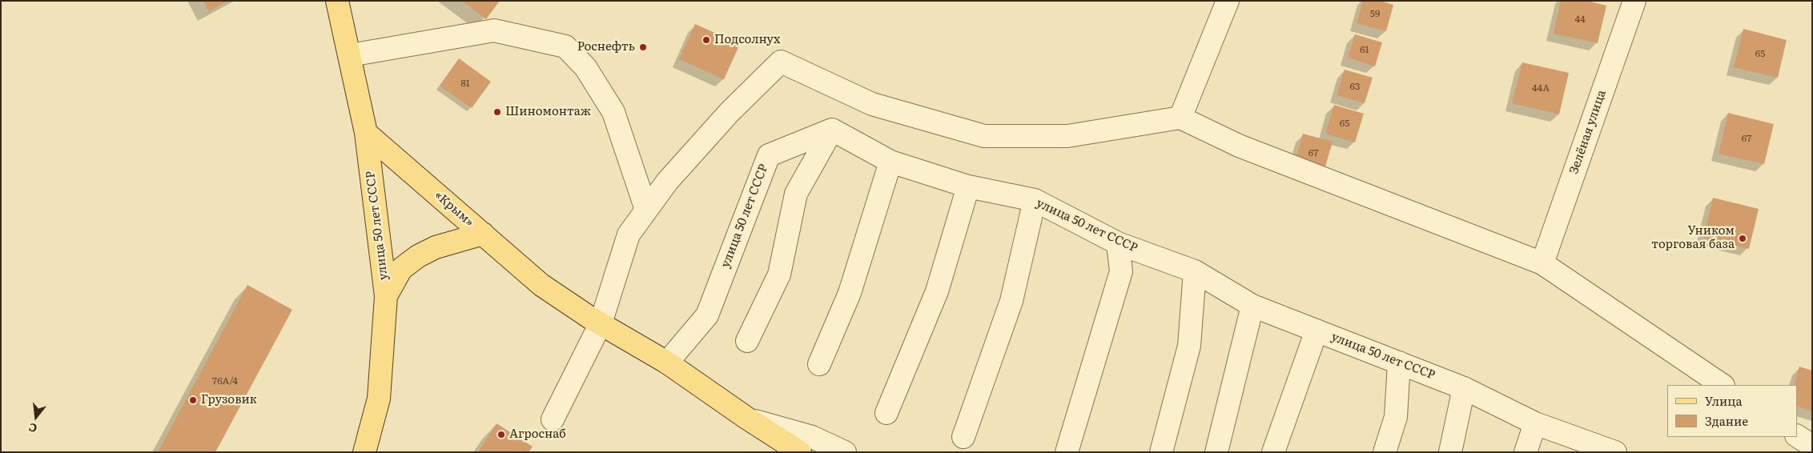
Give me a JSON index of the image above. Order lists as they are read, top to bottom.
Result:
{
  "streets": {
    "main road": ["«Крым»", "улица 50 лет СССР"],
    "street": ["Зелёная улица"]
  },
  "crossings": [
    ["«Крым»", "улица 50 лет СССР"]
  ],
  "places": [
    "Подсолнух",
    "Роснефть",
    "Шиномонтаж",
    "Уником торговая база",
    "Грузовик",
    "Агроснаб"
  ],
  "house_numbers": [
    "59",
    "44",
    "61",
    "65",
    "81",
    "63",
    "44А",
    "65",
    "67",
    "67",
    "76А/4"
  ],
  "legend": ["Улица", "Здание"],
  "north": "bottom"
}
